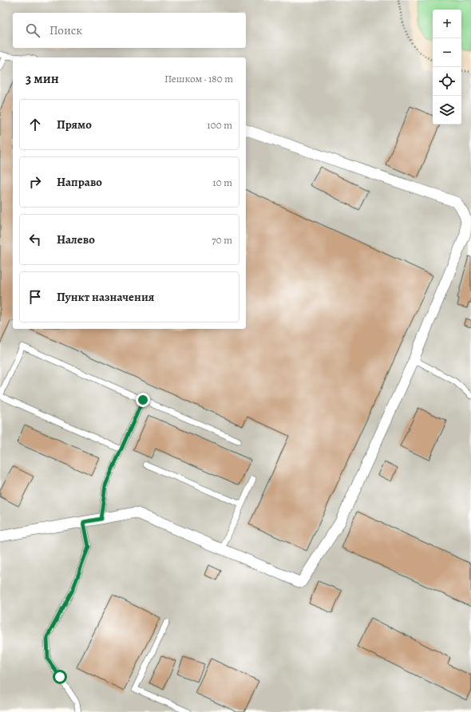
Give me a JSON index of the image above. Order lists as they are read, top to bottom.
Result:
{
  "page": {
    "map_buttons": ["+", "−"],
    "search": "Поиск",
    "heading": ["3 мин", "Пешком · 180 m"],
    "list": [
      ["Прямо", "100 m"],
      ["Направо", "10 m"],
      ["Налево", "70 m"],
      "Пункт назначения"
    ]
  }
}
